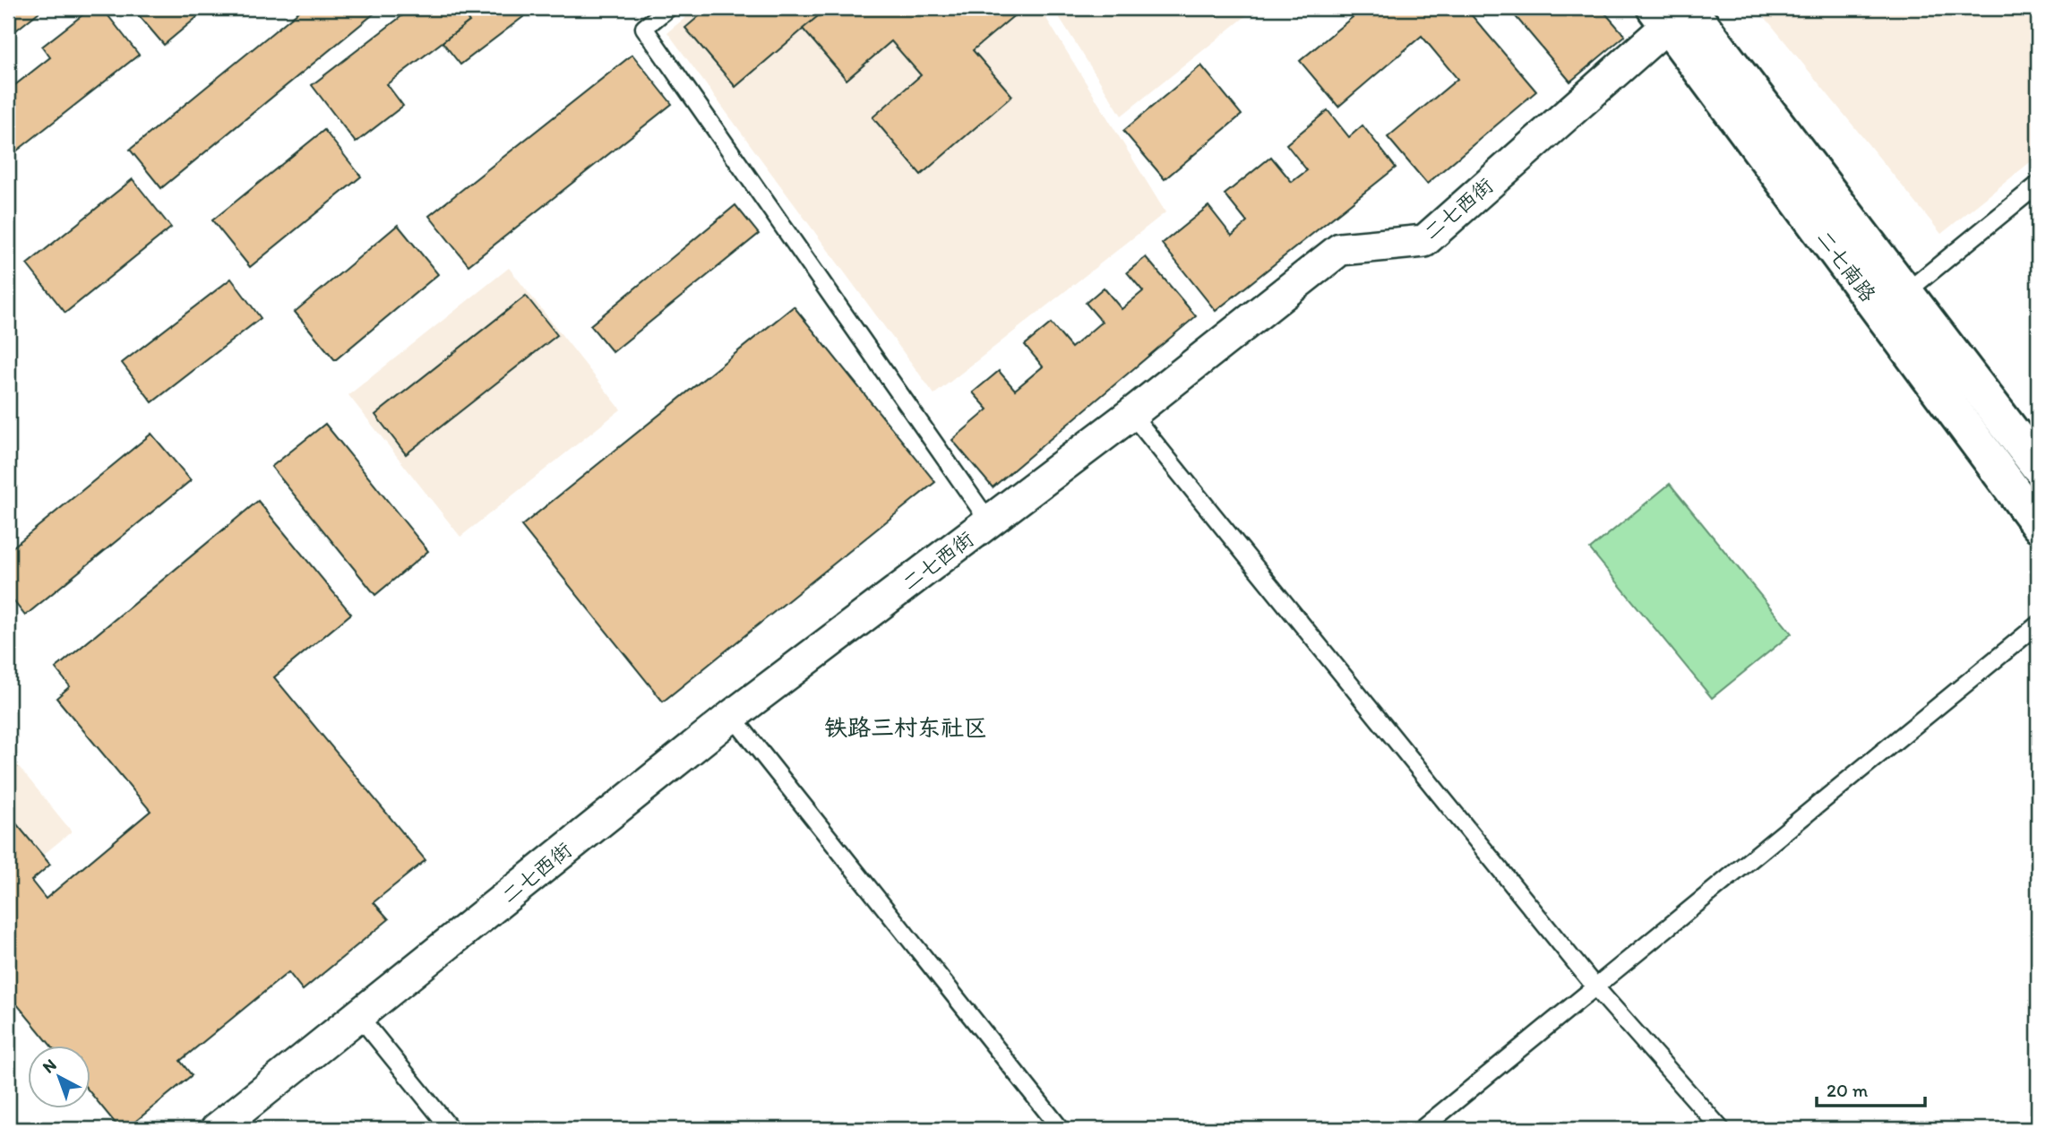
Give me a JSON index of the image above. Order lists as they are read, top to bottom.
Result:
{
  "streets": {
    "main road": ["二七南路"],
    "street": ["二七西街"]
  },
  "crossings": [
    ["二七西街", "二七南路"]
  ],
  "districts": ["铁路三村东社区"],
  "scale_bar": "20 m",
  "north": "top left"
}
